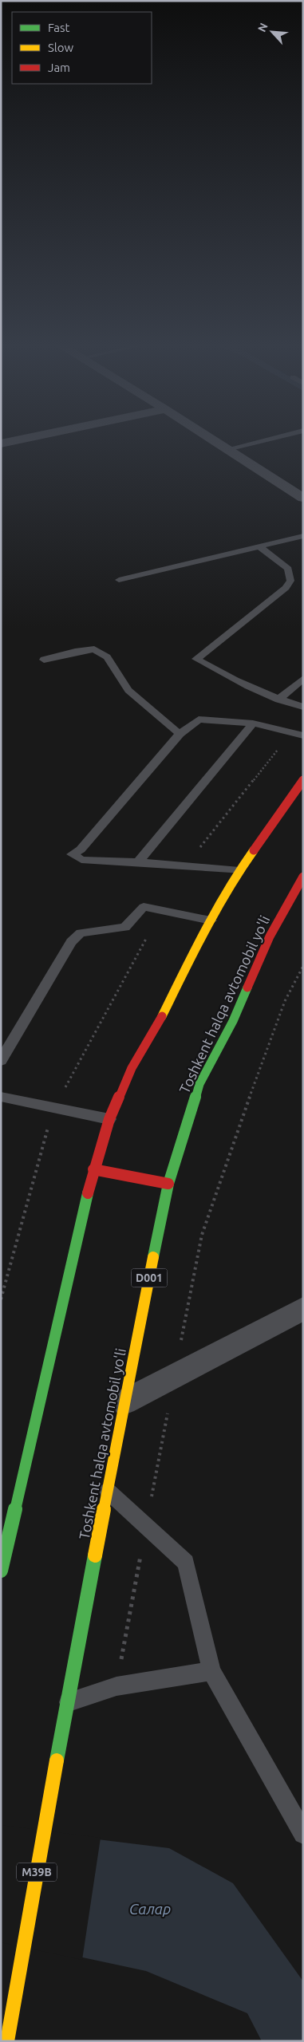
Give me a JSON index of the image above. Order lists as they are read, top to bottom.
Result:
{
  "streets": {
    "highway": ["Toshkent halqa avtomobil yo'li", "D001", "M39B"]
  },
  "water": ["Салар"],
  "legend": ["Fast", "Slow", "Jam"],
  "north": "top left"
}
